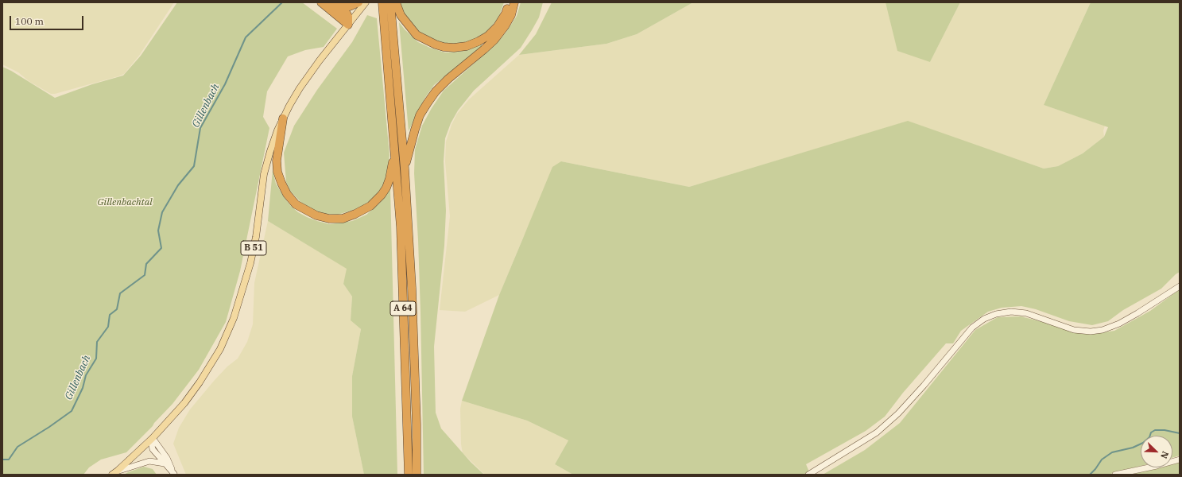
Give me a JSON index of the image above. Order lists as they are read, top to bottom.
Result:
{
  "streets": {
    "highway": ["A 64"],
    "main road": ["B 51"]
  },
  "water": ["Gillenbach"],
  "parks": ["Gillenbachtal"],
  "scale_bar": "100 m",
  "north": "bottom right"
}
